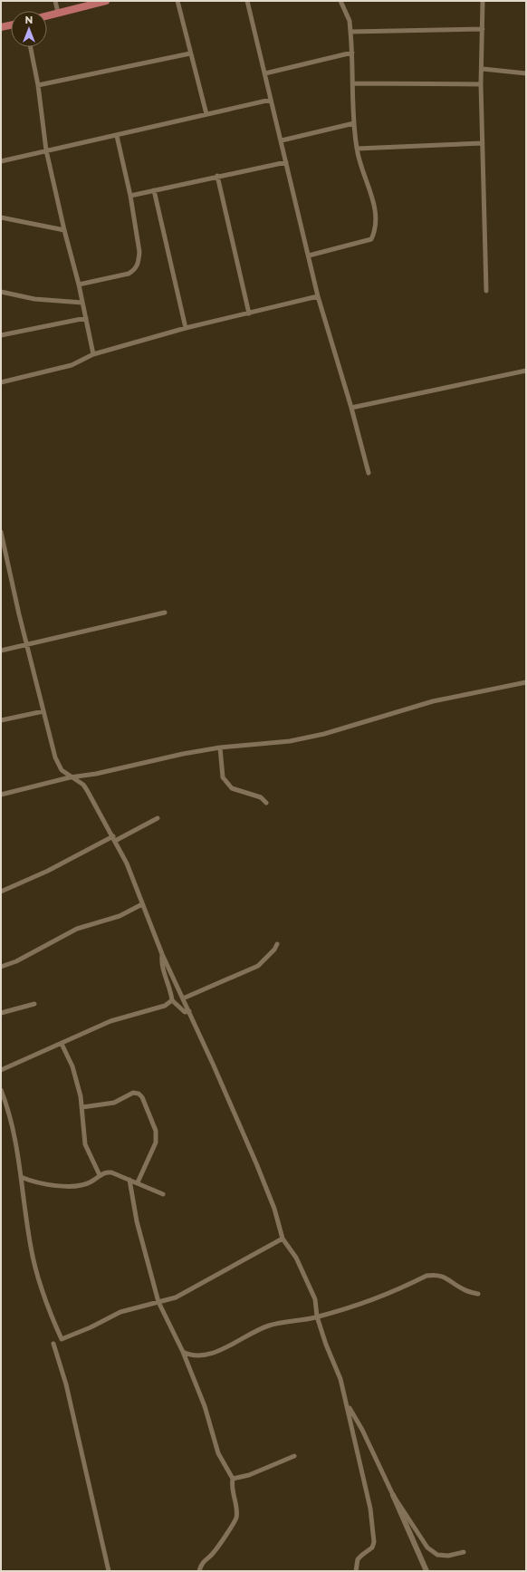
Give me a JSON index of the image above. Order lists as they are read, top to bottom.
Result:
{
  "north": "top"
}
